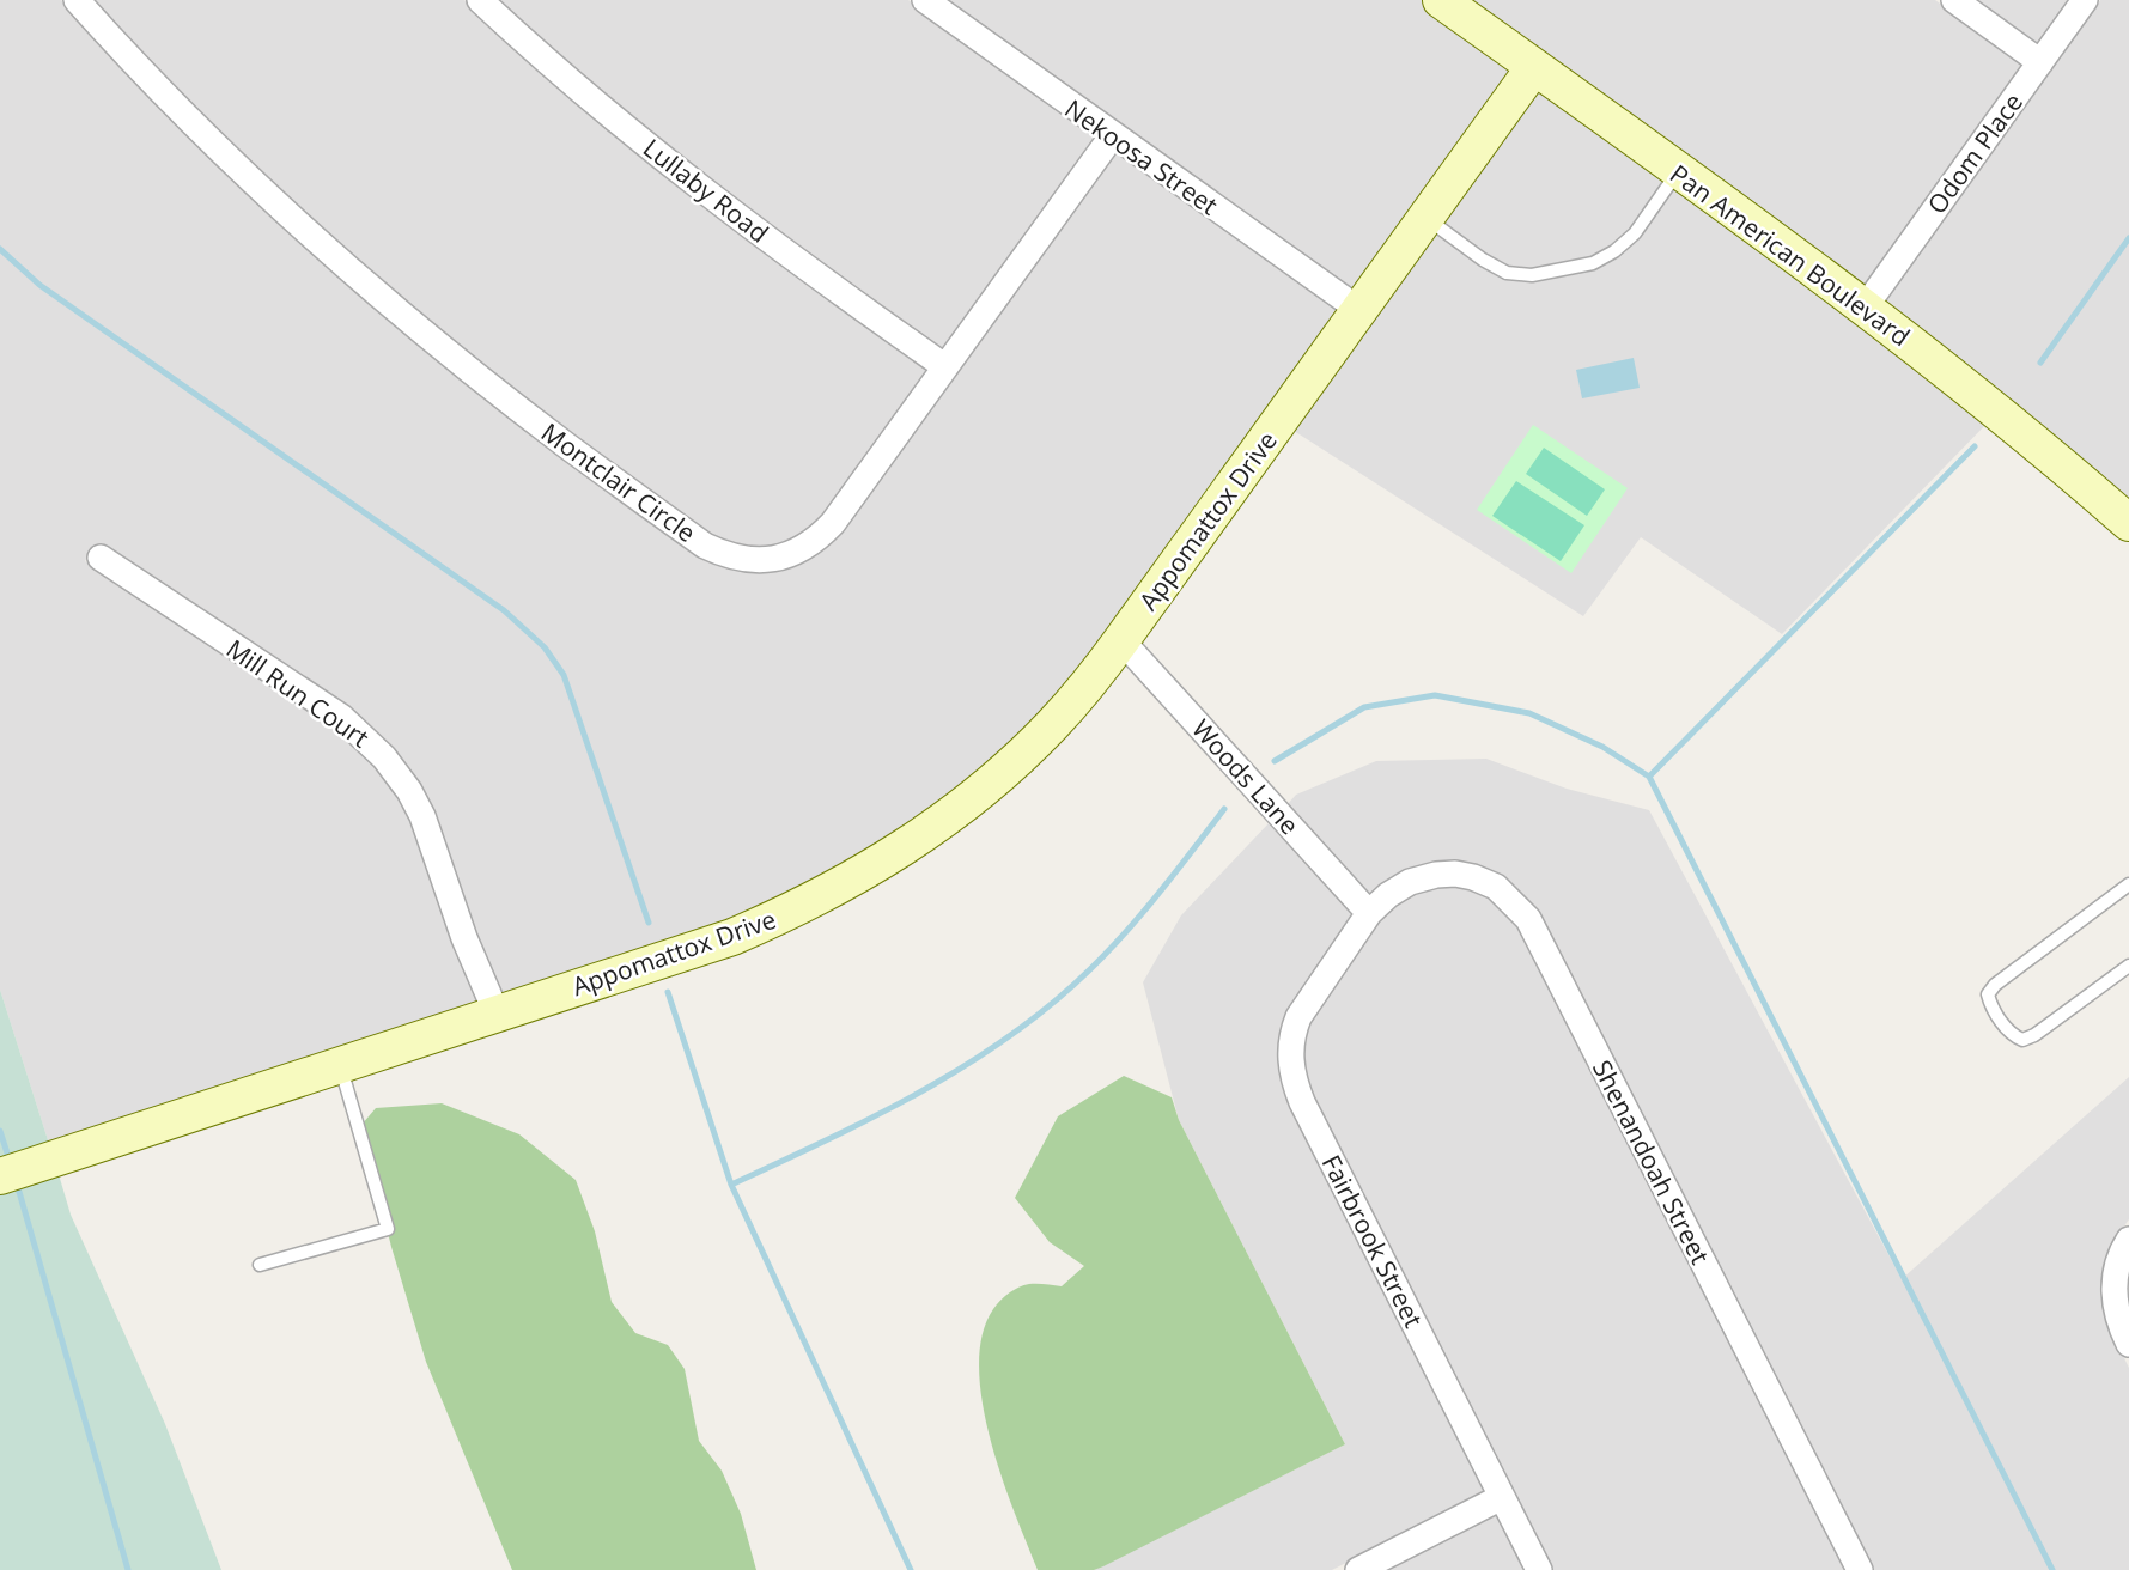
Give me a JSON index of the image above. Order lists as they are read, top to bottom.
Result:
{
  "streets": {
    "street": [
      "Odom Place",
      "Nekoosa Street",
      "Lullaby Road",
      "Pan American Boulevard",
      "Montclair Circle",
      "Appomattox Drive",
      "Mill Run Court",
      "Woods Lane",
      "Shenandoah Street",
      "Fairbrook Street"
    ]
  },
  "crossings": [
    ["Odom Place", "Pan American Boulevard"],
    ["Nekoosa Street", "Montclair Circle"],
    ["Nekoosa Street", "Appomattox Drive"],
    ["Lullaby Road", "Montclair Circle"],
    ["Pan American Boulevard", "Appomattox Drive"],
    ["Appomattox Drive", "Mill Run Court"],
    ["Appomattox Drive", "Woods Lane"],
    ["Woods Lane", "Shenandoah Street"],
    ["Woods Lane", "Fairbrook Street"],
    ["Shenandoah Street", "Fairbrook Street"]
  ]
}
